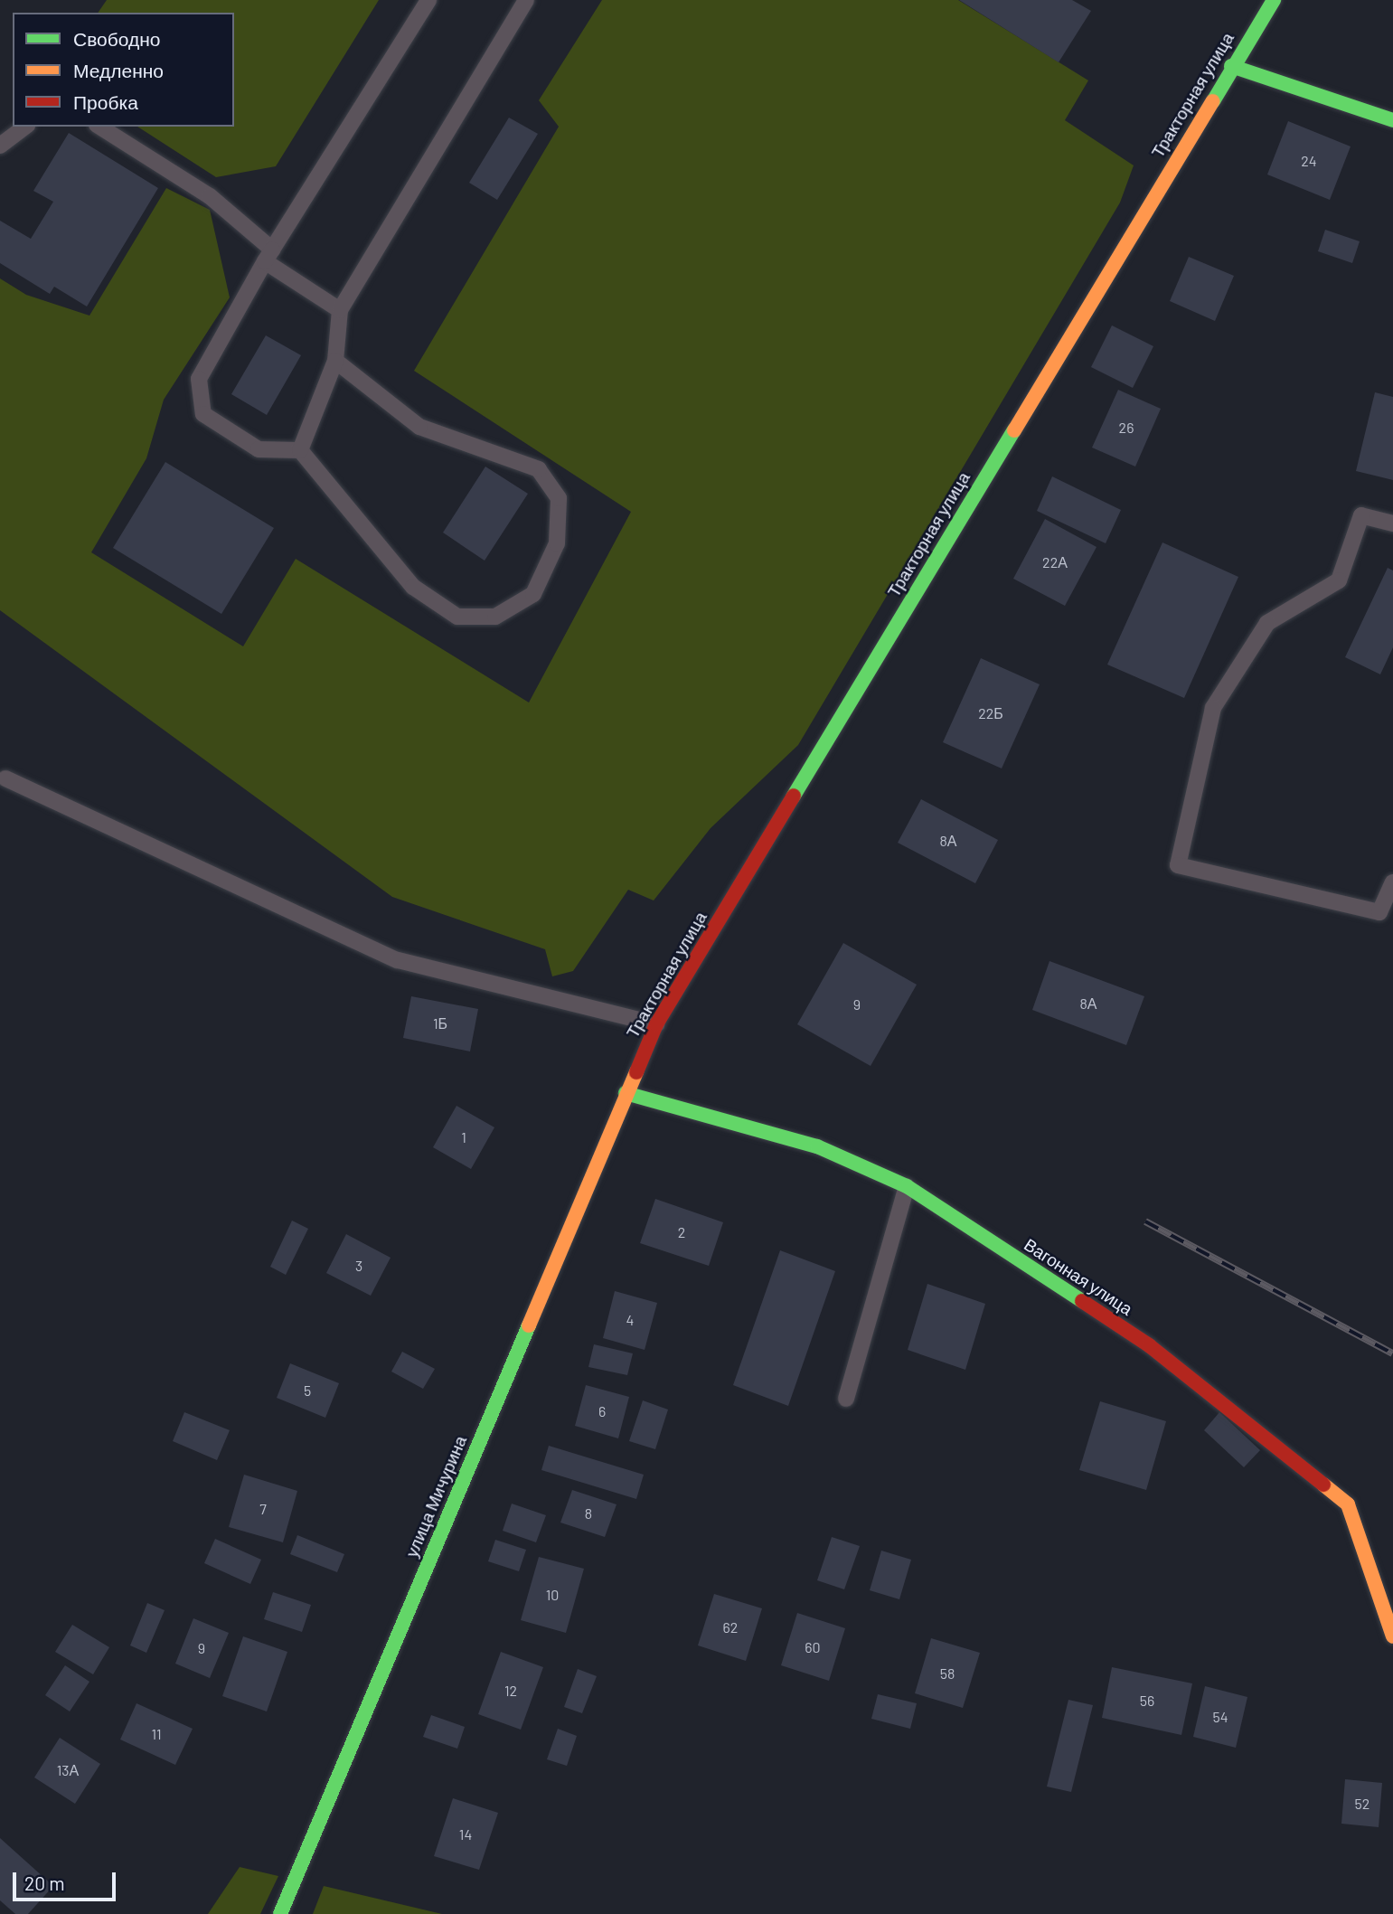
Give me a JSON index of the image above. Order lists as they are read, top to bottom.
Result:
{
  "streets": {
    "main road": ["Тракторная улица", "Вагонная улица", "улица Мичурина"]
  },
  "crossings": [
    ["Тракторная улица", "Вагонная улица"],
    ["Тракторная улица", "улица Мичурина"],
    ["Вагонная улица", "улица Мичурина"]
  ],
  "house_numbers": [
    "24",
    "26",
    "22А",
    "22Б",
    "8А",
    "8А",
    "9",
    "1Б",
    "1",
    "2",
    "3",
    "4",
    "5",
    "6",
    "7",
    "8",
    "10",
    "62",
    "60",
    "9",
    "58",
    "12",
    "56",
    "54",
    "11",
    "13А",
    "52",
    "14"
  ],
  "legend": ["Свободно", "Медленно", "Пробка"],
  "scale_bar": "20 m"
}
